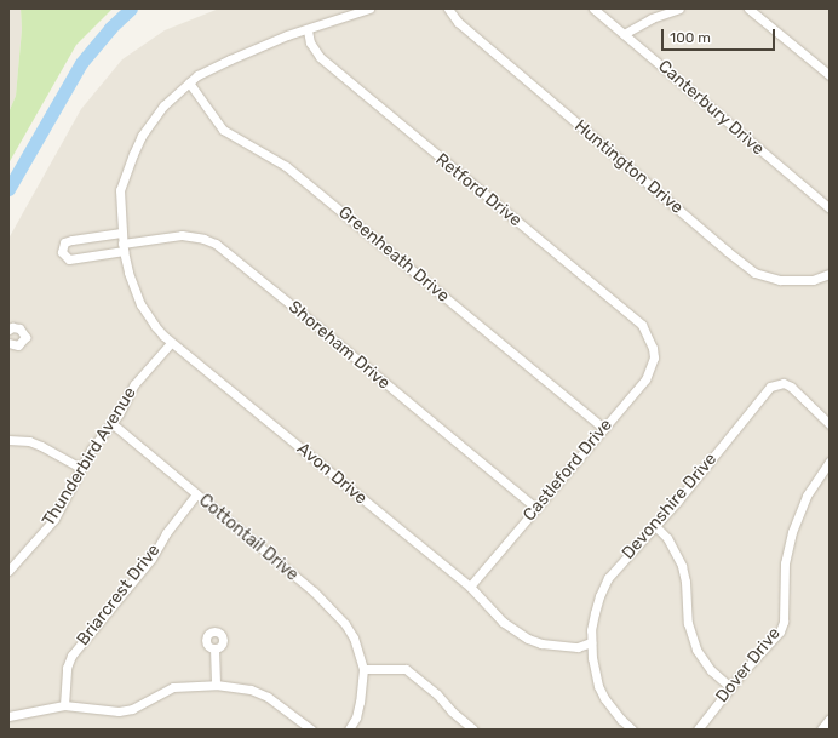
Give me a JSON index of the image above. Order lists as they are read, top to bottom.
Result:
{
  "streets": {
    "street": [
      "Canterbury Drive",
      "Huntington Drive",
      "Retford Drive",
      "Greenheath Drive",
      "Shoreham Drive",
      "Thunderbird Avenue",
      "Castleford Drive",
      "Avon Drive",
      "Devonshire Drive",
      "Cottontail Drive",
      "Briarcrest Drive",
      "Dover Drive"
    ]
  },
  "crossings": [
    ["Retford Drive", "Castleford Drive"],
    ["Retford Drive", "Avon Drive"],
    ["Greenheath Drive", "Castleford Drive"],
    ["Greenheath Drive", "Avon Drive"],
    ["Shoreham Drive", "Castleford Drive"],
    ["Shoreham Drive", "Avon Drive"],
    ["Thunderbird Avenue", "Avon Drive"],
    ["Thunderbird Avenue", "Cottontail Drive"],
    ["Castleford Drive", "Avon Drive"],
    ["Avon Drive", "Devonshire Drive"],
    ["Cottontail Drive", "Briarcrest Drive"]
  ],
  "scale_bar": "100 m"
}
